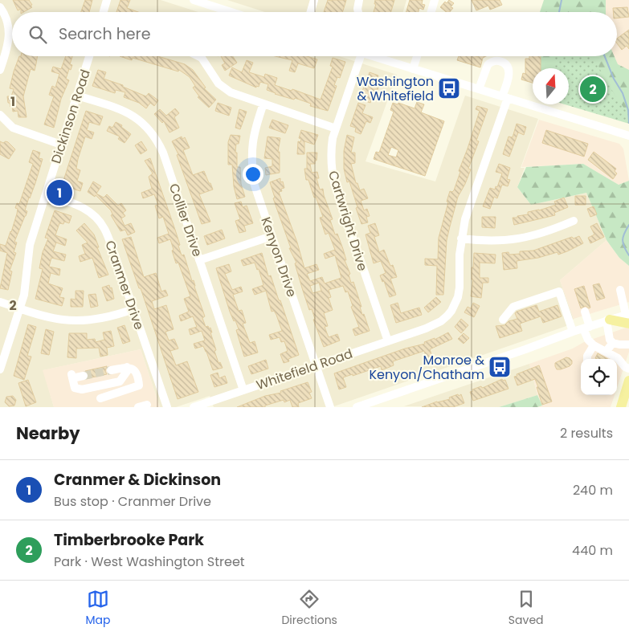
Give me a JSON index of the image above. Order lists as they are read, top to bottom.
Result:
{
  "streets": {
    "street": [
      "Dickinson Road",
      "Collier Drive",
      "Cartwright Drive",
      "Kenyon Drive",
      "Cranmer Drive",
      "Whitefield Road"
    ]
  },
  "crossings": [
    ["Dickinson Road", "Collier Drive"],
    ["Dickinson Road", "Cranmer Drive"],
    ["Collier Drive", "Whitefield Road"],
    ["Cartwright Drive", "Whitefield Road"],
    ["Kenyon Drive", "Whitefield Road"]
  ],
  "places": {
    "bus stop": ["Washington & Whitefield", "Monroe & Kenyon/Chatham"]
  },
  "north": "top",
  "page": {
    "search": "Search here",
    "pins": ["2", "1"],
    "heading": ["Nearby", "2 results"],
    "list": [
      {
        "mark": "1",
        "name": "Cranmer & Dickinson",
        "note": "Bus stop · Cranmer Drive",
        "value": "240 m"
      },
      {
        "mark": "2",
        "name": "Timberbrooke Park",
        "note": "Park · West Washington Street",
        "value": "440 m"
      }
    ],
    "nav": ["Map", "Directions", "Saved"]
  },
  "grid": {
    "rows": ["1", "2"]
  }
}
